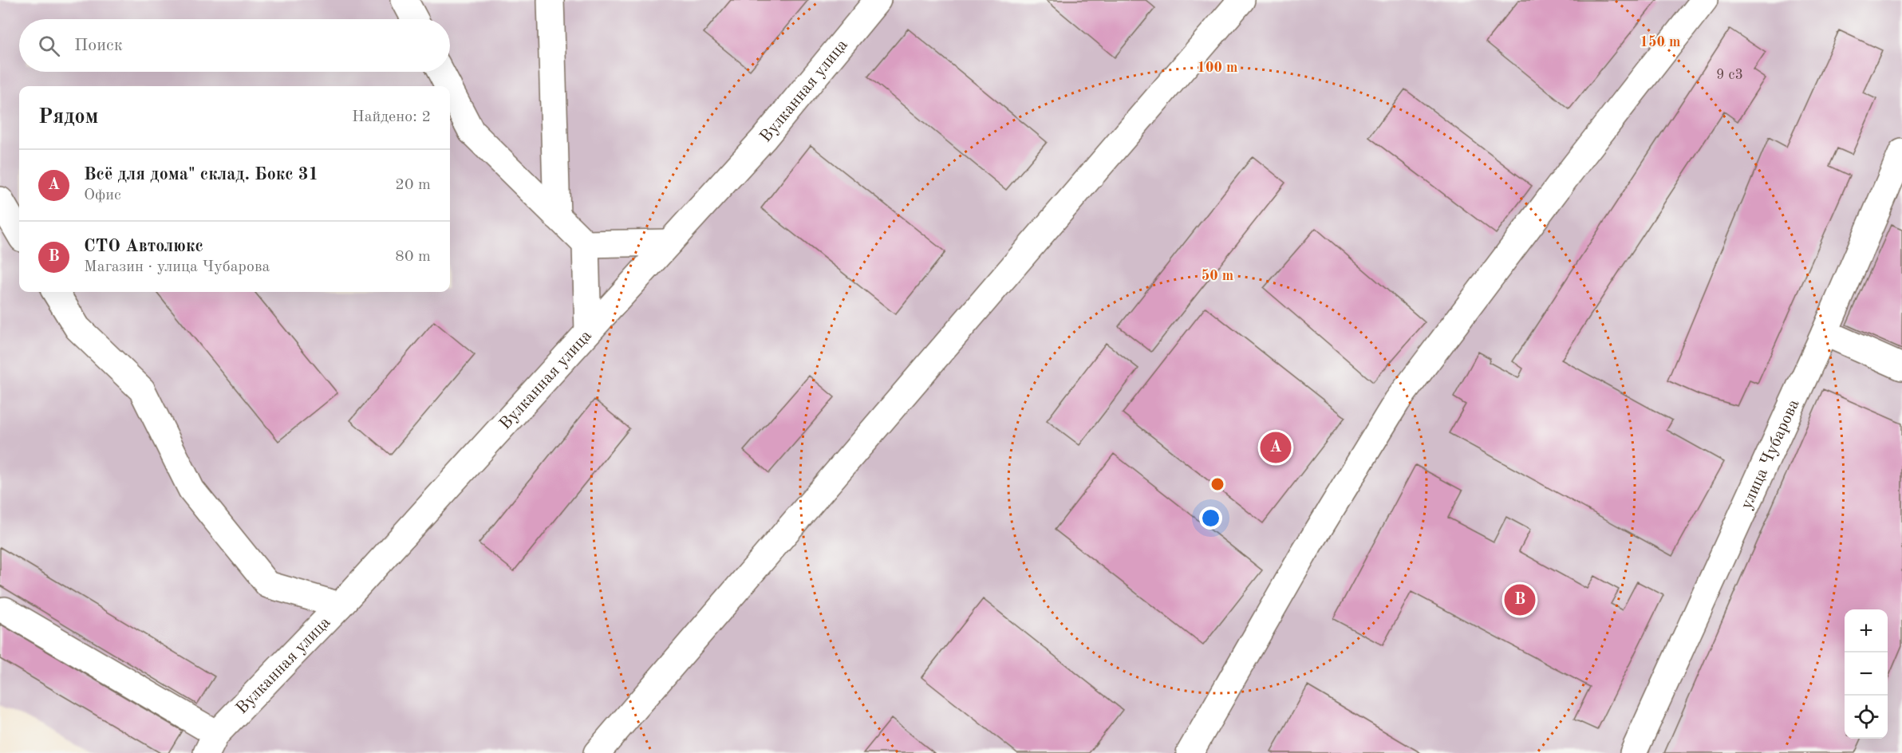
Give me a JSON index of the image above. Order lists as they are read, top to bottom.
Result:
{
  "streets": {
    "street": ["Вулканная улица", "улица Чубарова"]
  },
  "house_numbers": ["9 с3"],
  "page": {
    "search": "Поиск",
    "heading": ["Рядом", "Найдено: 2"],
    "list": [
      {
        "mark": "A",
        "name": "Всё для дома\" склад. Бокс 31",
        "note": "Офис",
        "value": "20 m"
      },
      {
        "mark": "B",
        "name": "СТО Автолюкс",
        "note": "Магазин · улица Чубарова",
        "value": "80 m"
      }
    ],
    "pins": ["A", "B"],
    "map_buttons": ["+", "−"]
  },
  "rings": ["150 m", "100 m", "50 m"]
}
